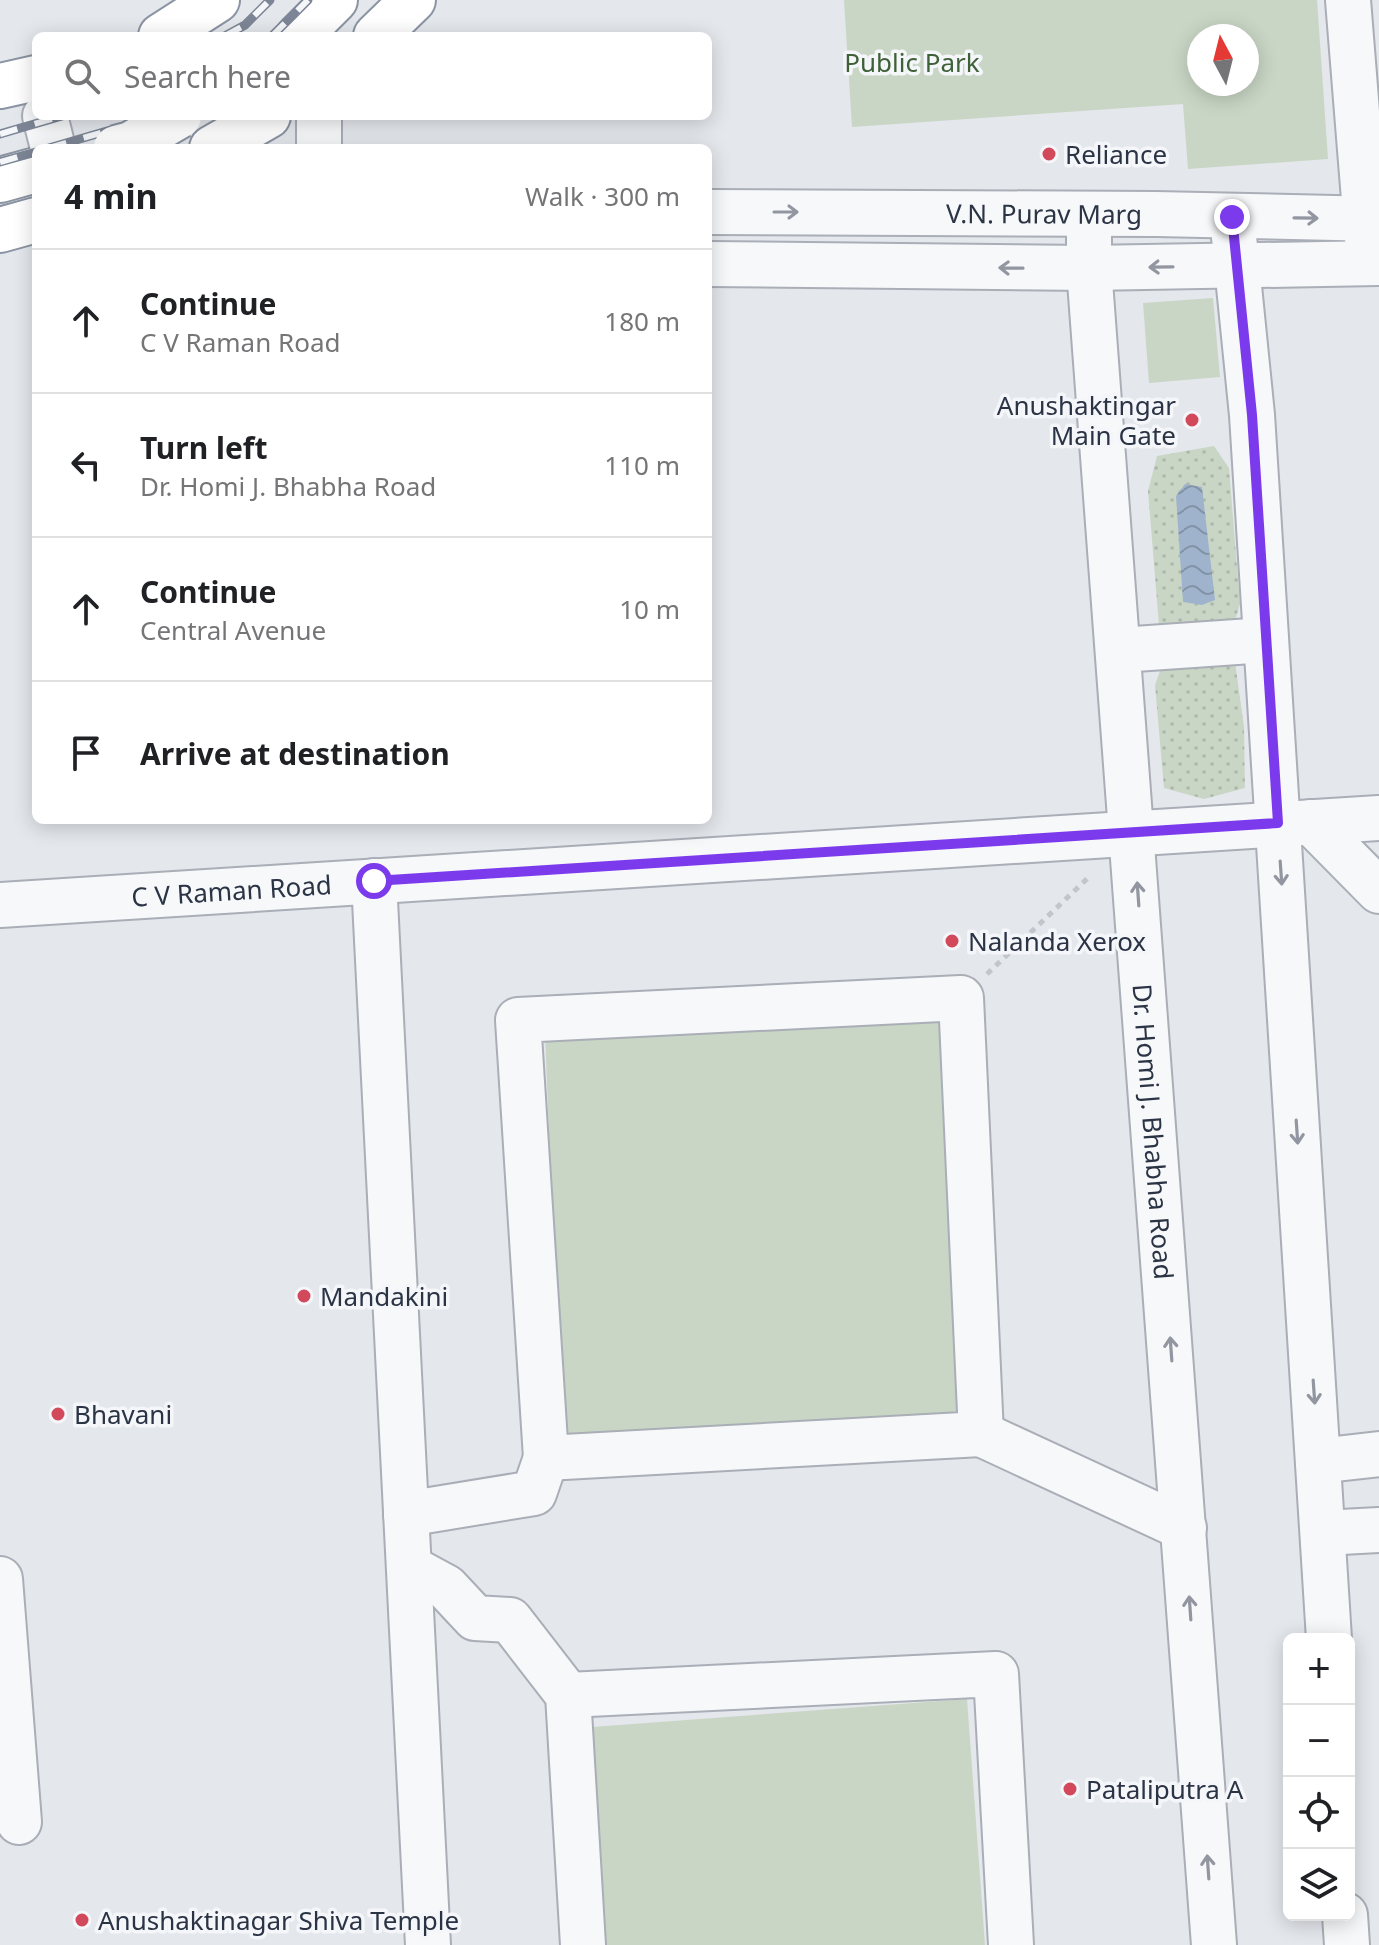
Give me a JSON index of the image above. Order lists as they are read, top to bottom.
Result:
{
  "streets": {
    "street": ["V.N. Purav Marg", "C V Raman Road", "Dr. Homi J. Bhabha Road"]
  },
  "crossings": [
    ["V.N. Purav Marg", "Dr. Homi J. Bhabha Road"],
    ["C V Raman Road", "Dr. Homi J. Bhabha Road"]
  ],
  "parks": ["Public Park"],
  "places": [
    "Reliance",
    "Anushaktingar Main Gate",
    "Nalanda Xerox",
    "Mandakini",
    "Bhavani",
    "Pataliputra A",
    "Anushaktinagar Shiva Temple"
  ],
  "north": "top",
  "page": {
    "search": "Search here",
    "heading": ["4 min", "Walk · 300 m"],
    "list": [
      ["Continue", "C V Raman Road", "180 m"],
      ["Turn left", "Dr. Homi J. Bhabha Road", "110 m"],
      ["Continue", "Central Avenue", "10 m"],
      "Arrive at destination"
    ],
    "map_buttons": ["+", "−"]
  }
}
